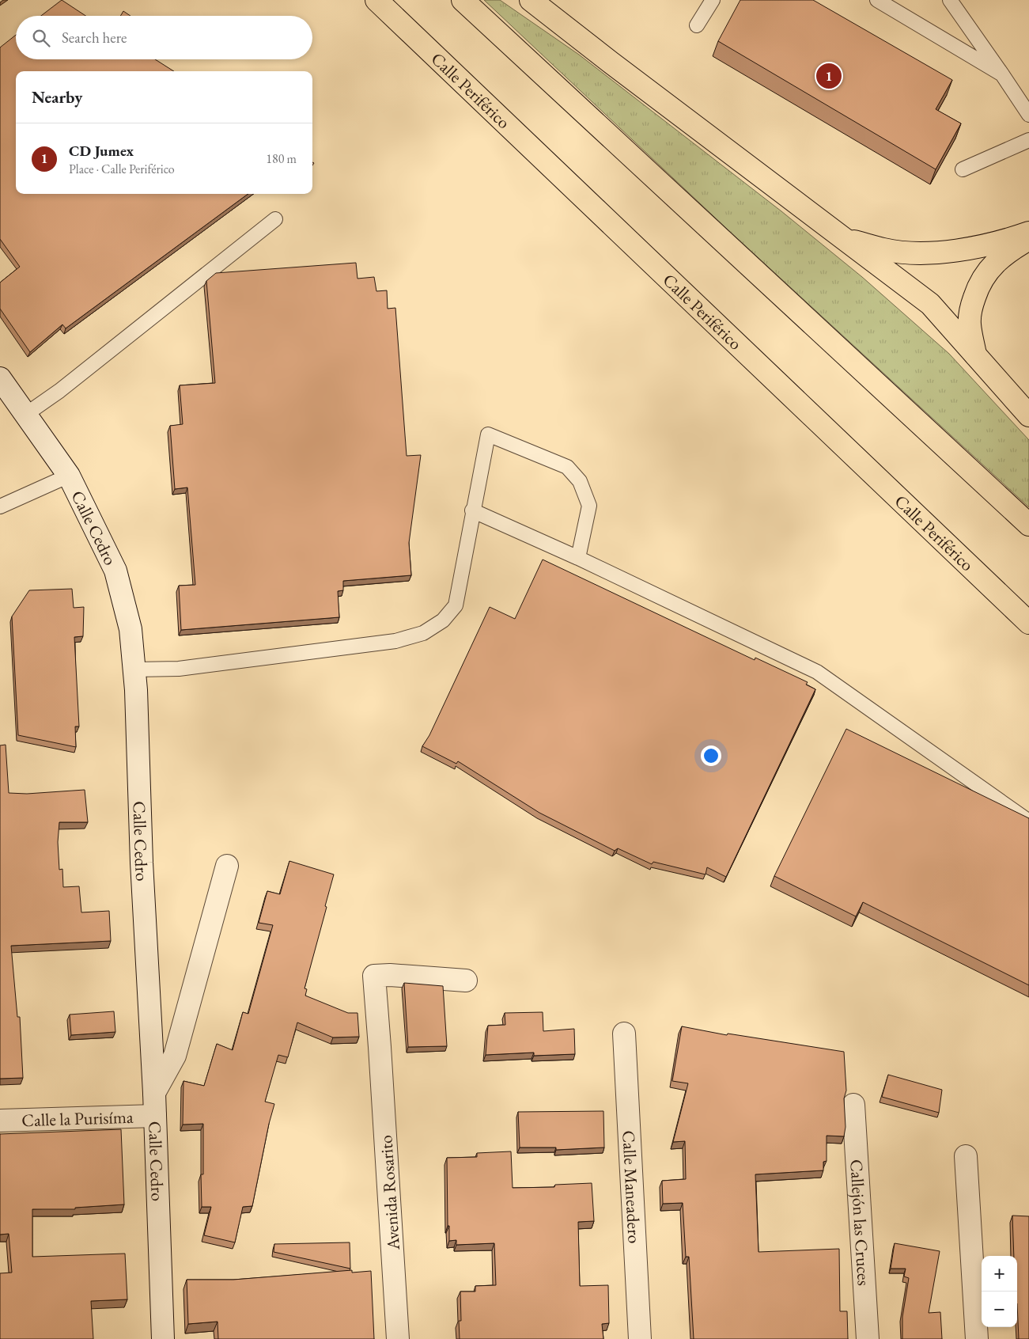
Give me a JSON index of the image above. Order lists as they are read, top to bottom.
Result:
{
  "streets": {
    "highway": ["Calle Periférico"],
    "street": [
      "Calle Cedro",
      "Calle la Purisíma",
      "Calle Maneadero",
      "Avenida Rosarito",
      "Callejón las Cruces"
    ]
  },
  "crossings": [
    ["Calle Cedro", "Calle la Purisíma"]
  ],
  "page": {
    "search": "Search here",
    "pins": "1",
    "heading": "Nearby",
    "list": [
      {
        "mark": "1",
        "name": "CD Jumex",
        "note": "Place · Calle Periférico",
        "value": "180 m"
      }
    ],
    "map_buttons": ["+", "−"]
  }
}
